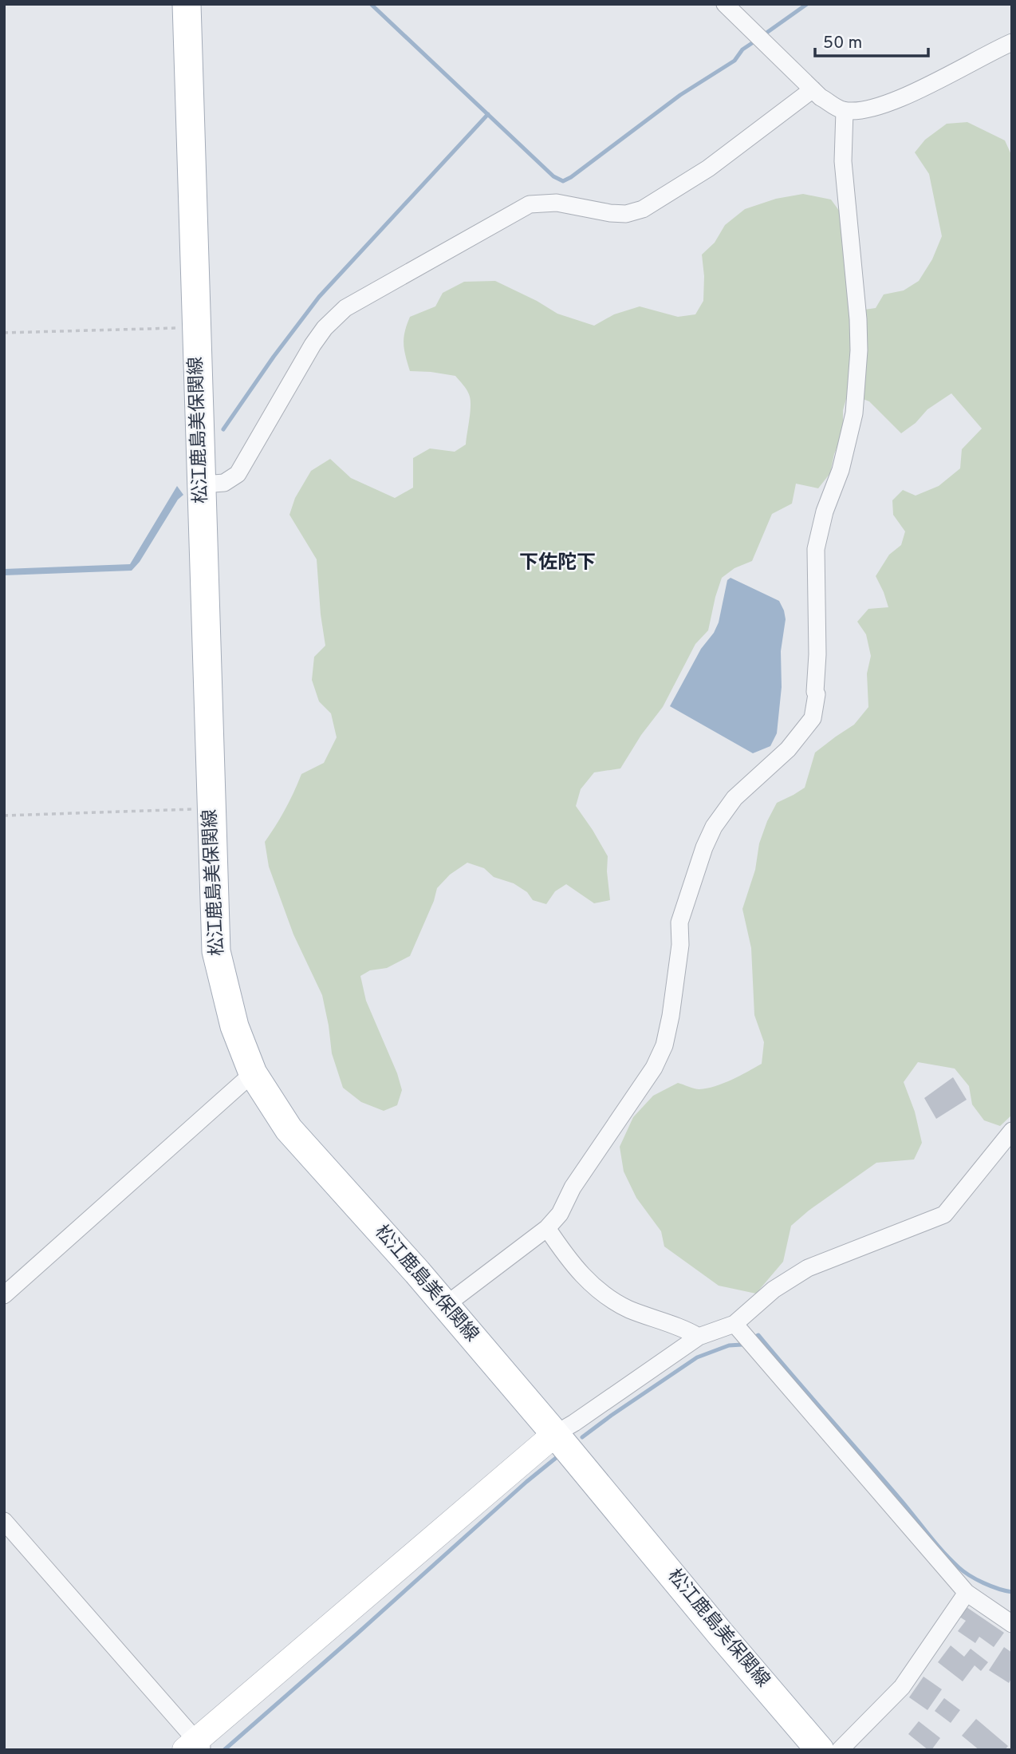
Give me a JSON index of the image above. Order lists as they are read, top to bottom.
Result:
{
  "streets": {
    "main road": ["松江鹿島美保関線"]
  },
  "districts": ["下佐陀下"],
  "scale_bar": "50 m"
}
